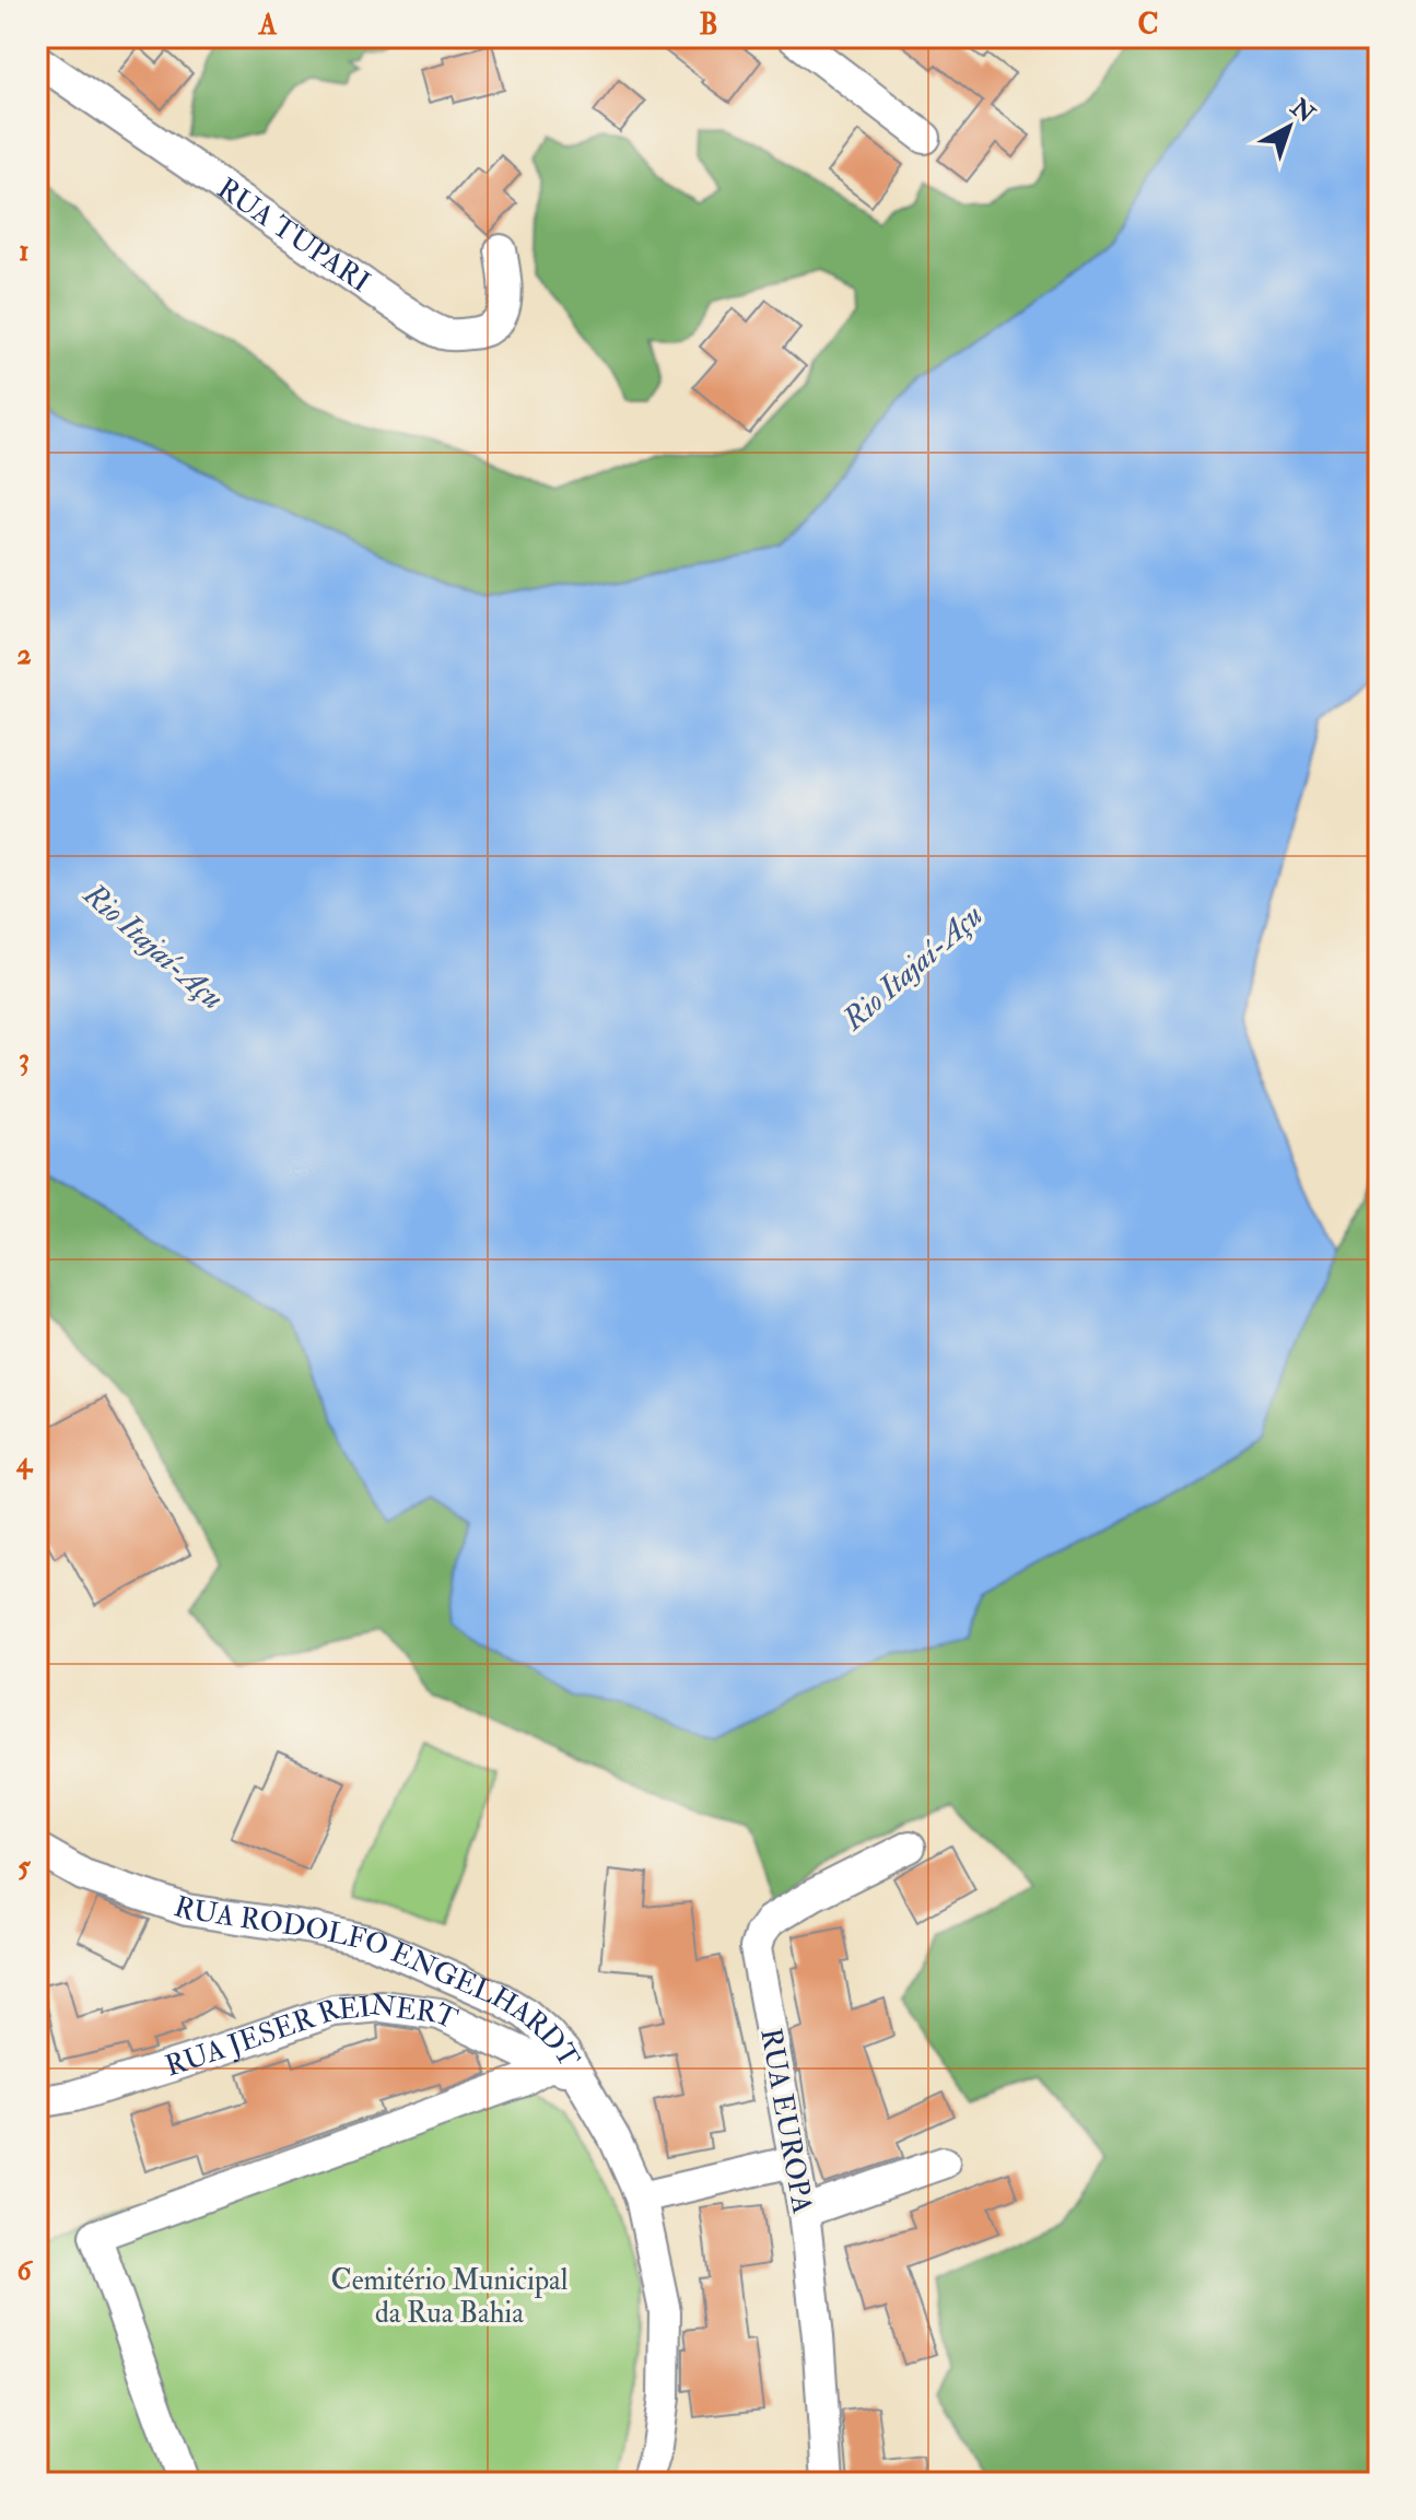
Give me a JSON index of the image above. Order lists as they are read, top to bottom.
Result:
{
  "streets": {
    "street": [
      "RUA TUPARI",
      "RUA RODOLFO ENGELHARDT",
      "RUA JESER REINERT",
      "RUA EUROPA"
    ]
  },
  "crossings": [
    ["RUA RODOLFO ENGELHARDT", "RUA JESER REINERT"]
  ],
  "water": ["Rio Itajaí-Açu"],
  "parks": ["Cemitério Municipal da Rua Bahia"],
  "north": "top right",
  "grid": {
    "columns": ["A", "B", "C"],
    "rows": [
      "1",
      "2",
      "3",
      "4",
      "5",
      "6"
    ]
  }
}
